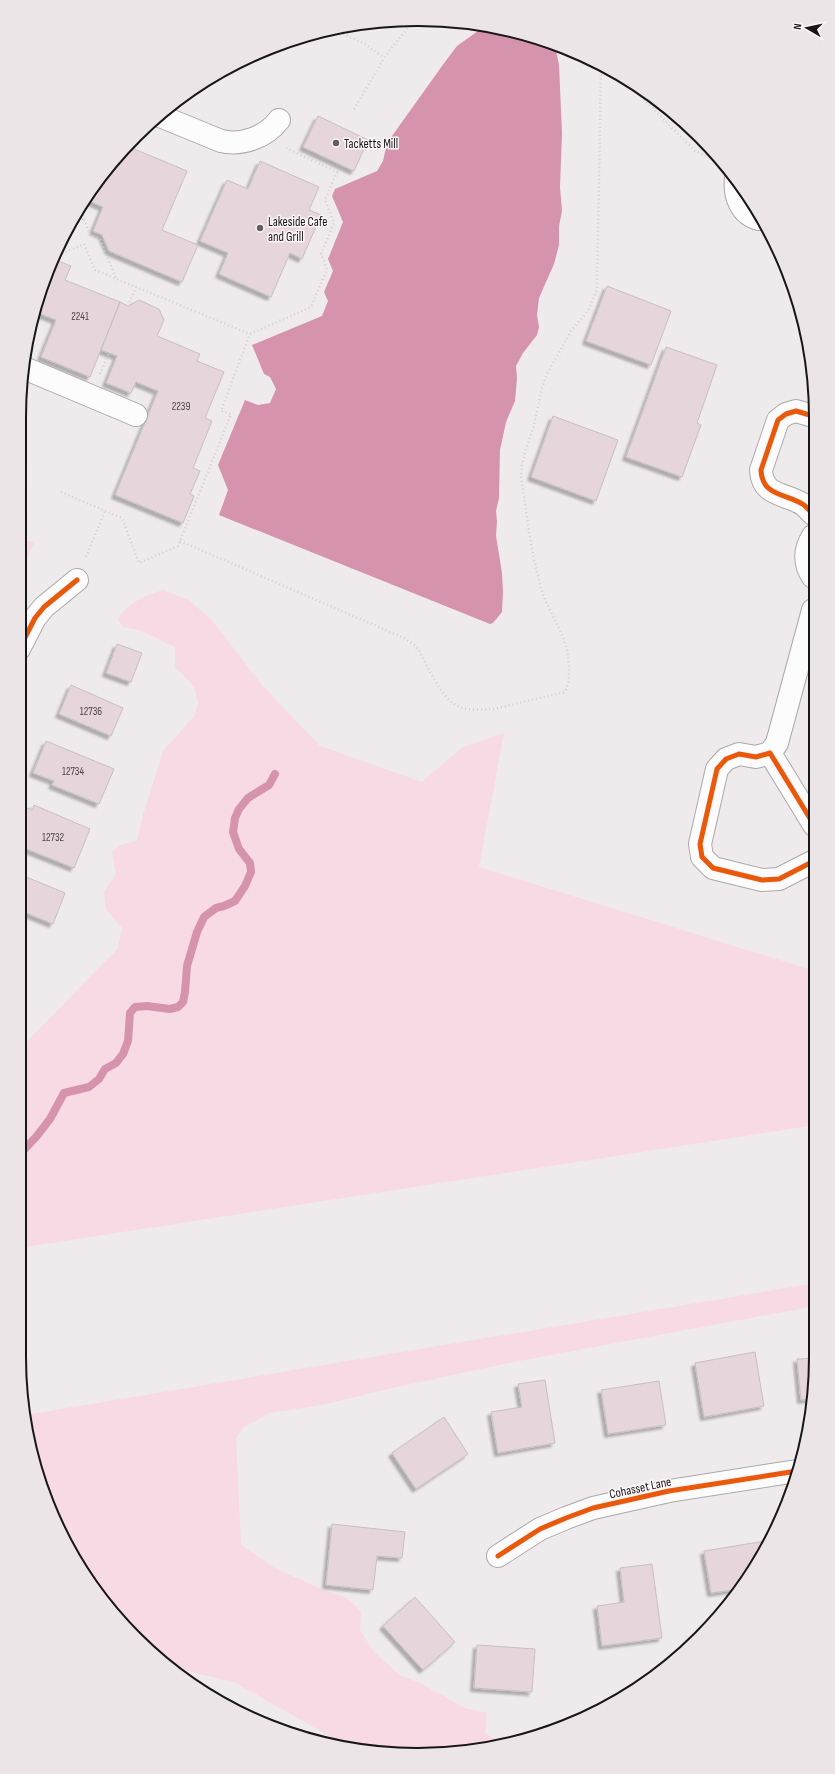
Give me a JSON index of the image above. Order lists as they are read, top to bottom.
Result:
{
  "streets": {
    "street": ["Cohasset Lane"]
  },
  "places": ["Tacketts Mill", "Lakeside Cafe and Grill"],
  "house_numbers": [
    "2241",
    "2239",
    "12736",
    "12734",
    "12732"
  ],
  "north": "left"
}
